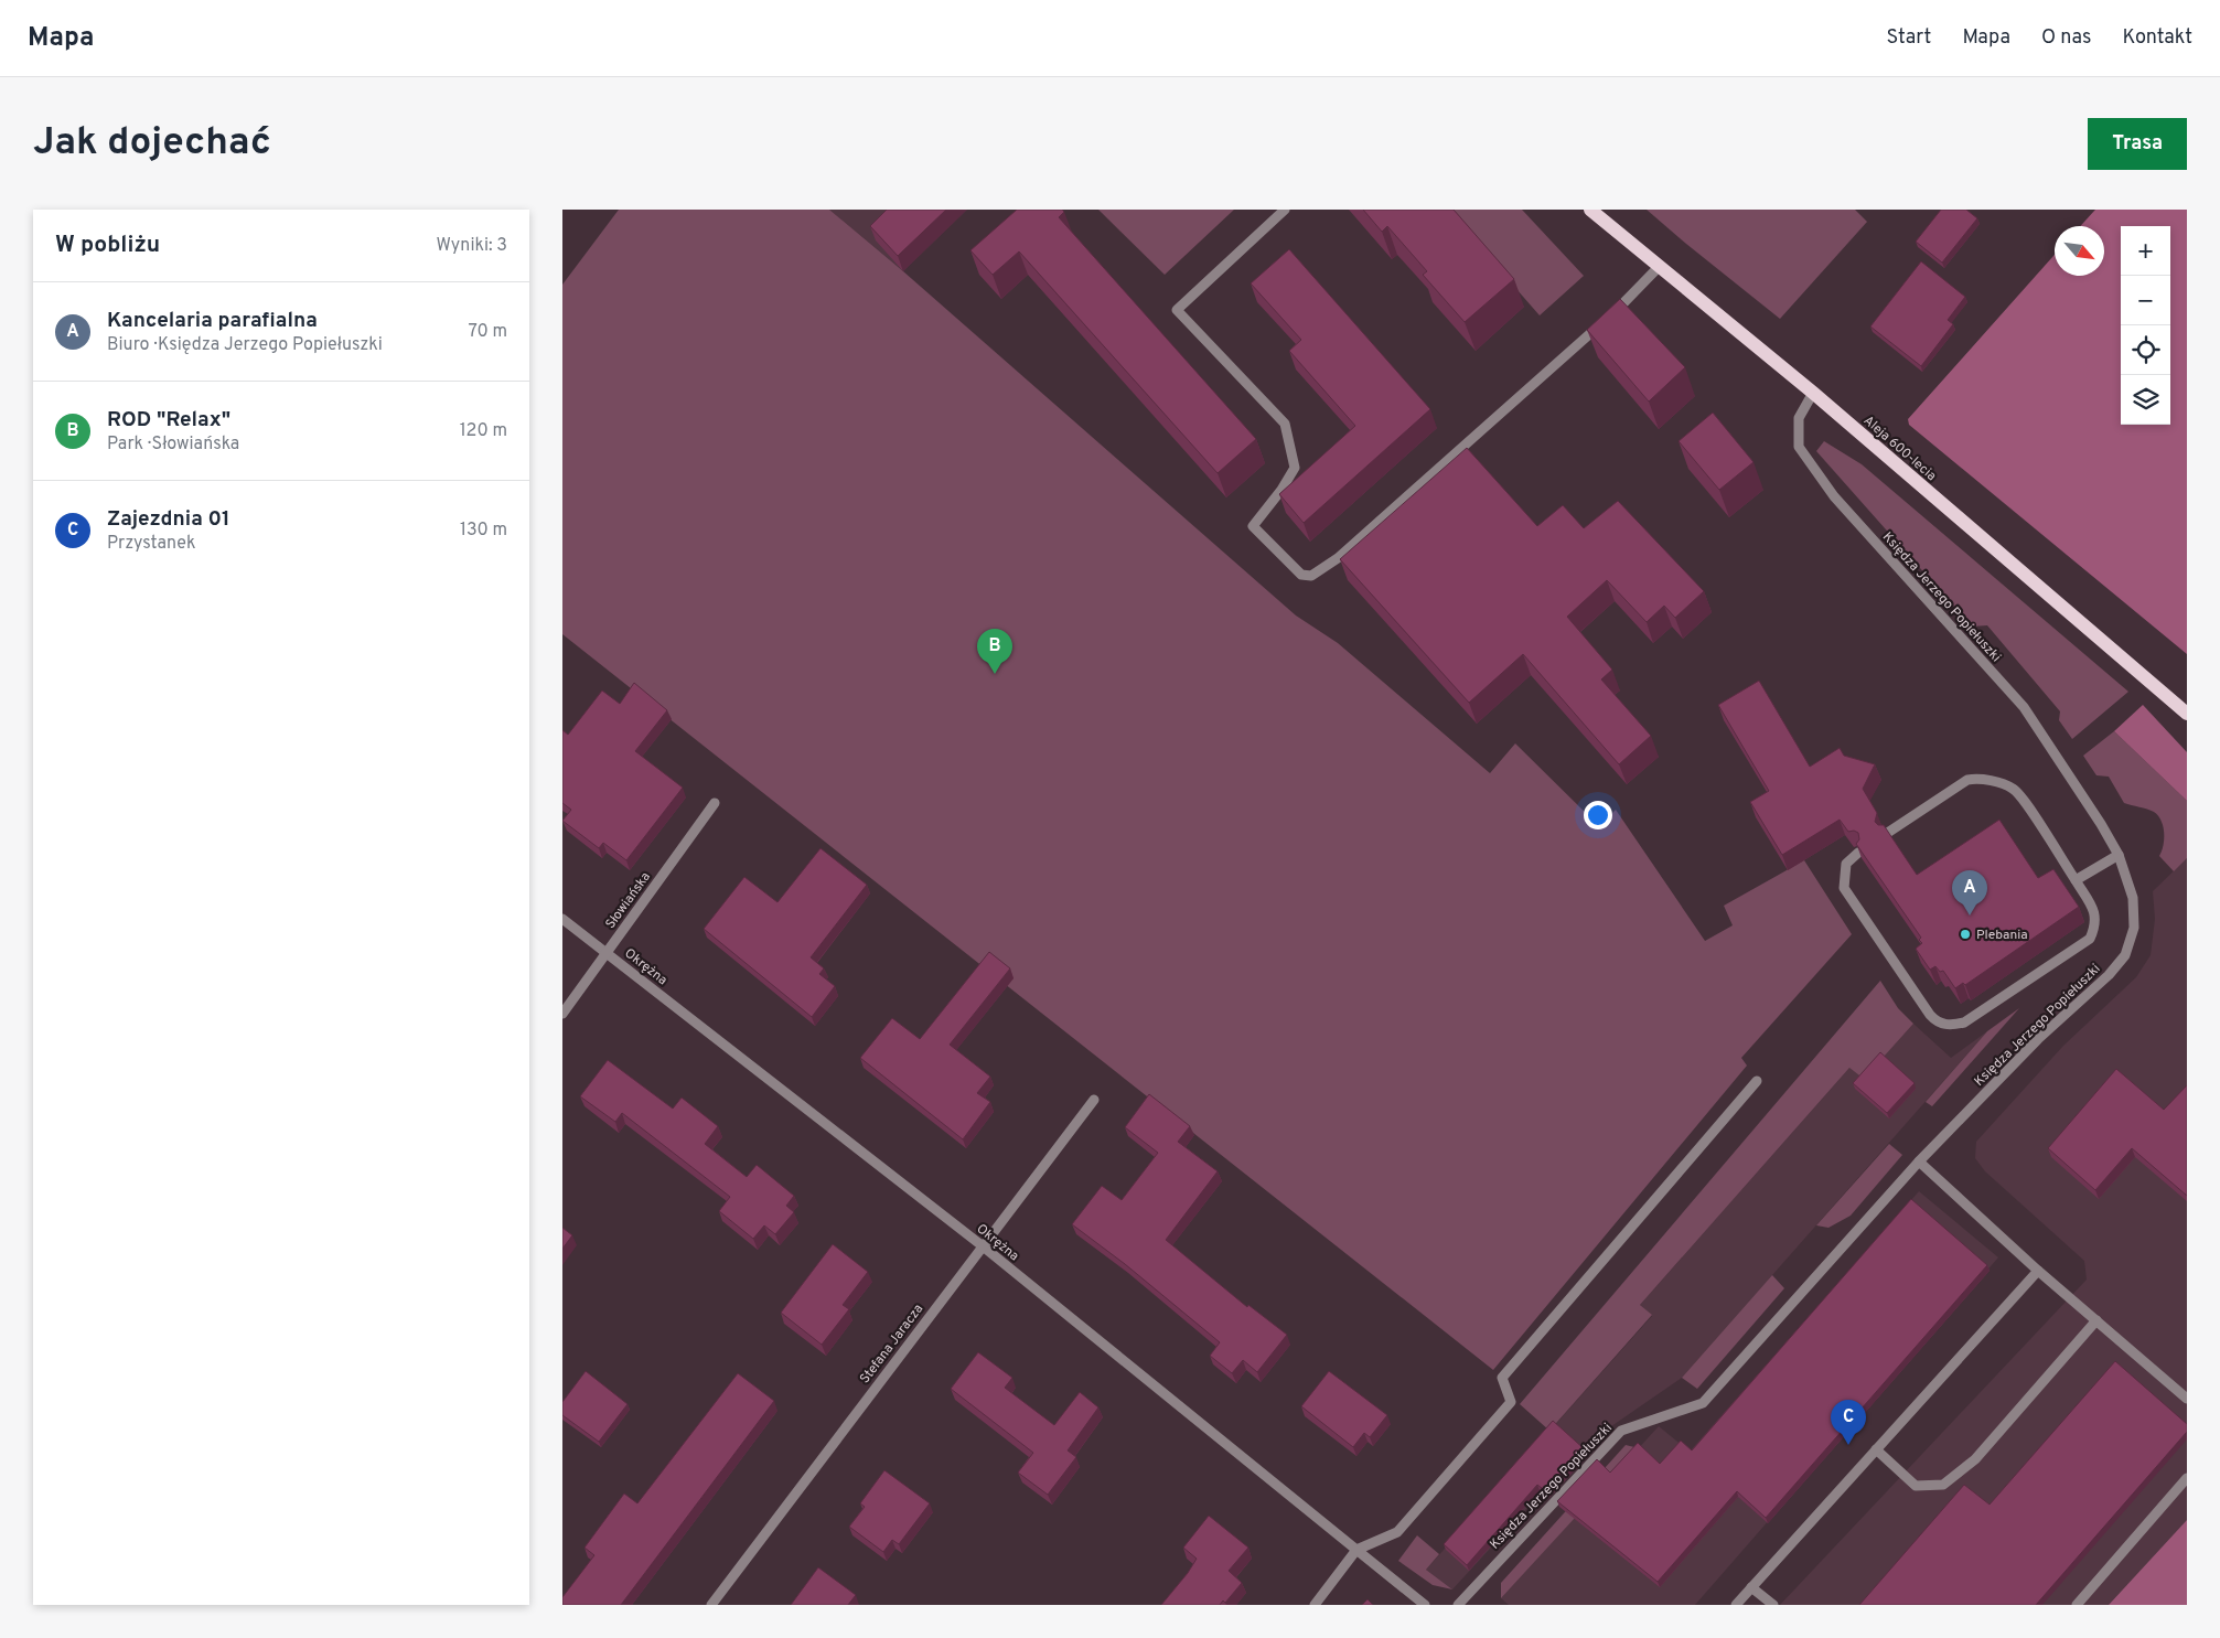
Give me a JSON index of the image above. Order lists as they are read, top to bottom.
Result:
{
  "streets": {
    "main road": ["Aleja 600-lecia"],
    "street": [
      "Księdza Jerzego Popiełuszki",
      "Słowiańska",
      "Okrężna",
      "Stefana Jaracza"
    ]
  },
  "crossings": [
    ["Aleja 600-lecia", "Księdza Jerzego Popiełuszki"],
    ["Słowiańska", "Okrężna"],
    ["Okrężna", "Stefana Jaracza"]
  ],
  "places": ["Plebania"],
  "north": "bottom right",
  "page": {
    "header": "Mapa",
    "nav": [
      "Start",
      "Mapa",
      "O nas",
      "Kontakt"
    ],
    "buttons": "Trasa",
    "title": "Jak dojechać",
    "heading": ["W pobliżu", "Wyniki: 3"],
    "map_buttons": ["+", "−"],
    "list": [
      {
        "mark": "A",
        "name": "Kancelaria parafialna",
        "note": "Biuro · Księdza Jerzego Popiełuszki",
        "value": "70 m"
      },
      {
        "mark": "B",
        "name": "ROD \"Relax\"",
        "note": "Park · Słowiańska",
        "value": "120 m"
      },
      {
        "mark": "C",
        "name": "Zajezdnia 01",
        "note": "Przystanek",
        "value": "130 m"
      }
    ],
    "pins": ["B", "A", "C"]
  }
}
